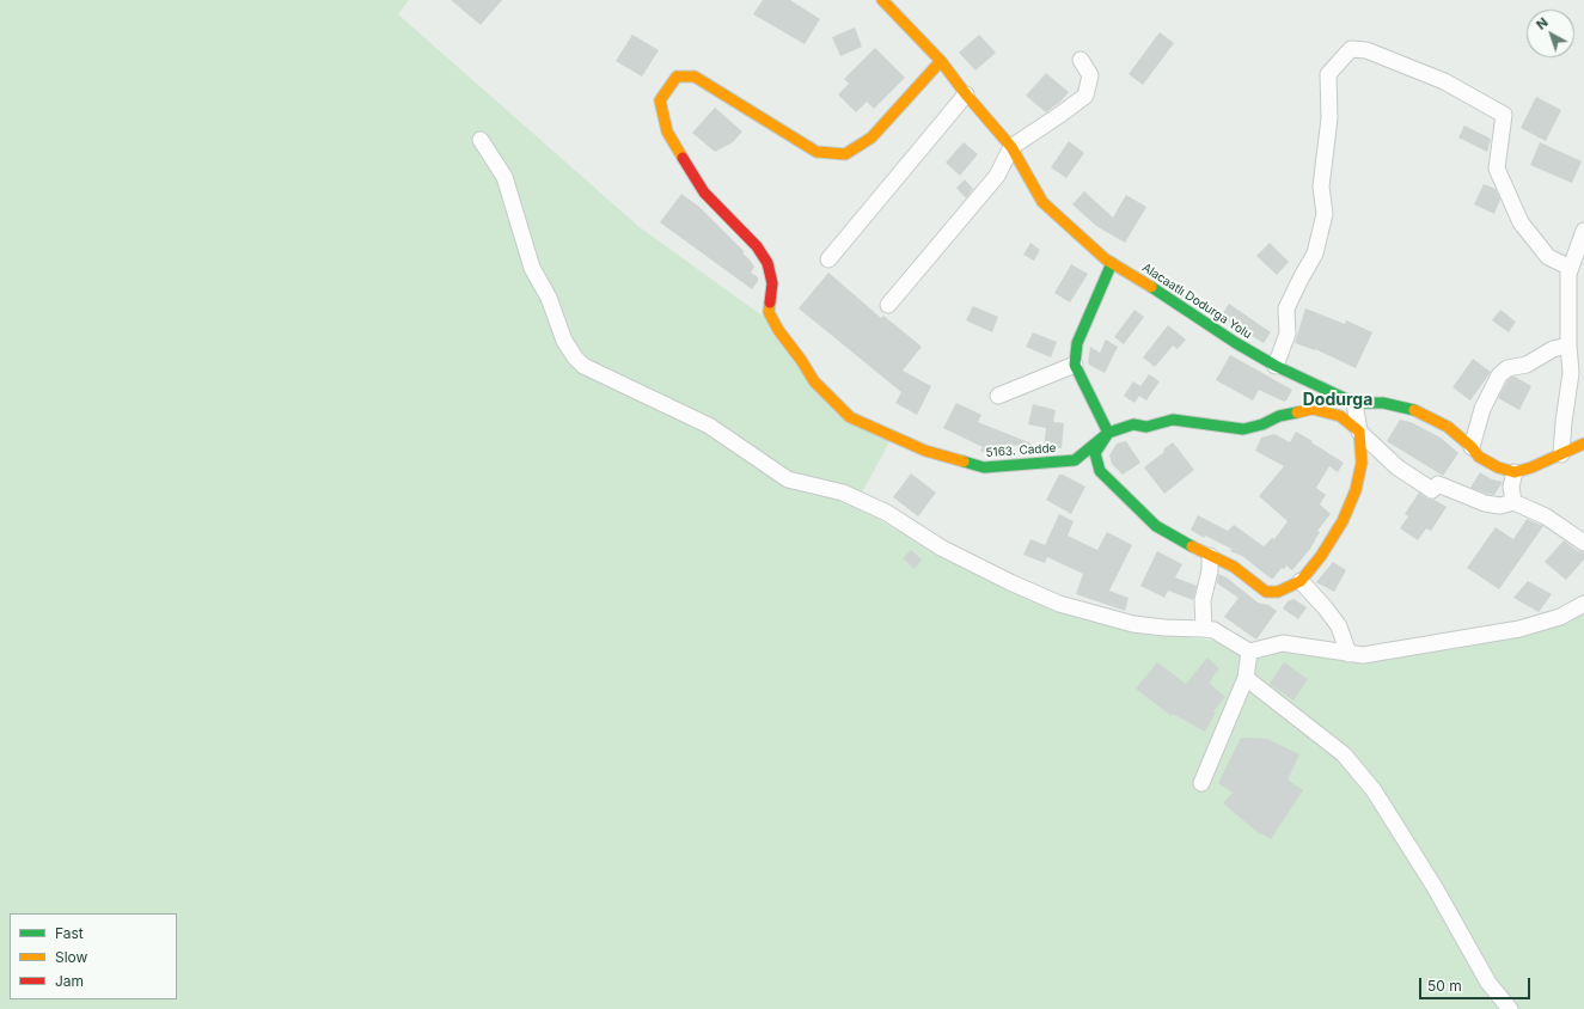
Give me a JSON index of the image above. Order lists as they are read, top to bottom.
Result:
{
  "streets": {
    "street": ["Alacaatlı Dodurga Yolu", "5163. Cadde"]
  },
  "crossings": [
    ["Alacaatlı Dodurga Yolu", "5163. Cadde"]
  ],
  "districts": ["Dodurga"],
  "legend": ["Fast", "Slow", "Jam"],
  "scale_bar": "50 m",
  "north": "top left"
}
